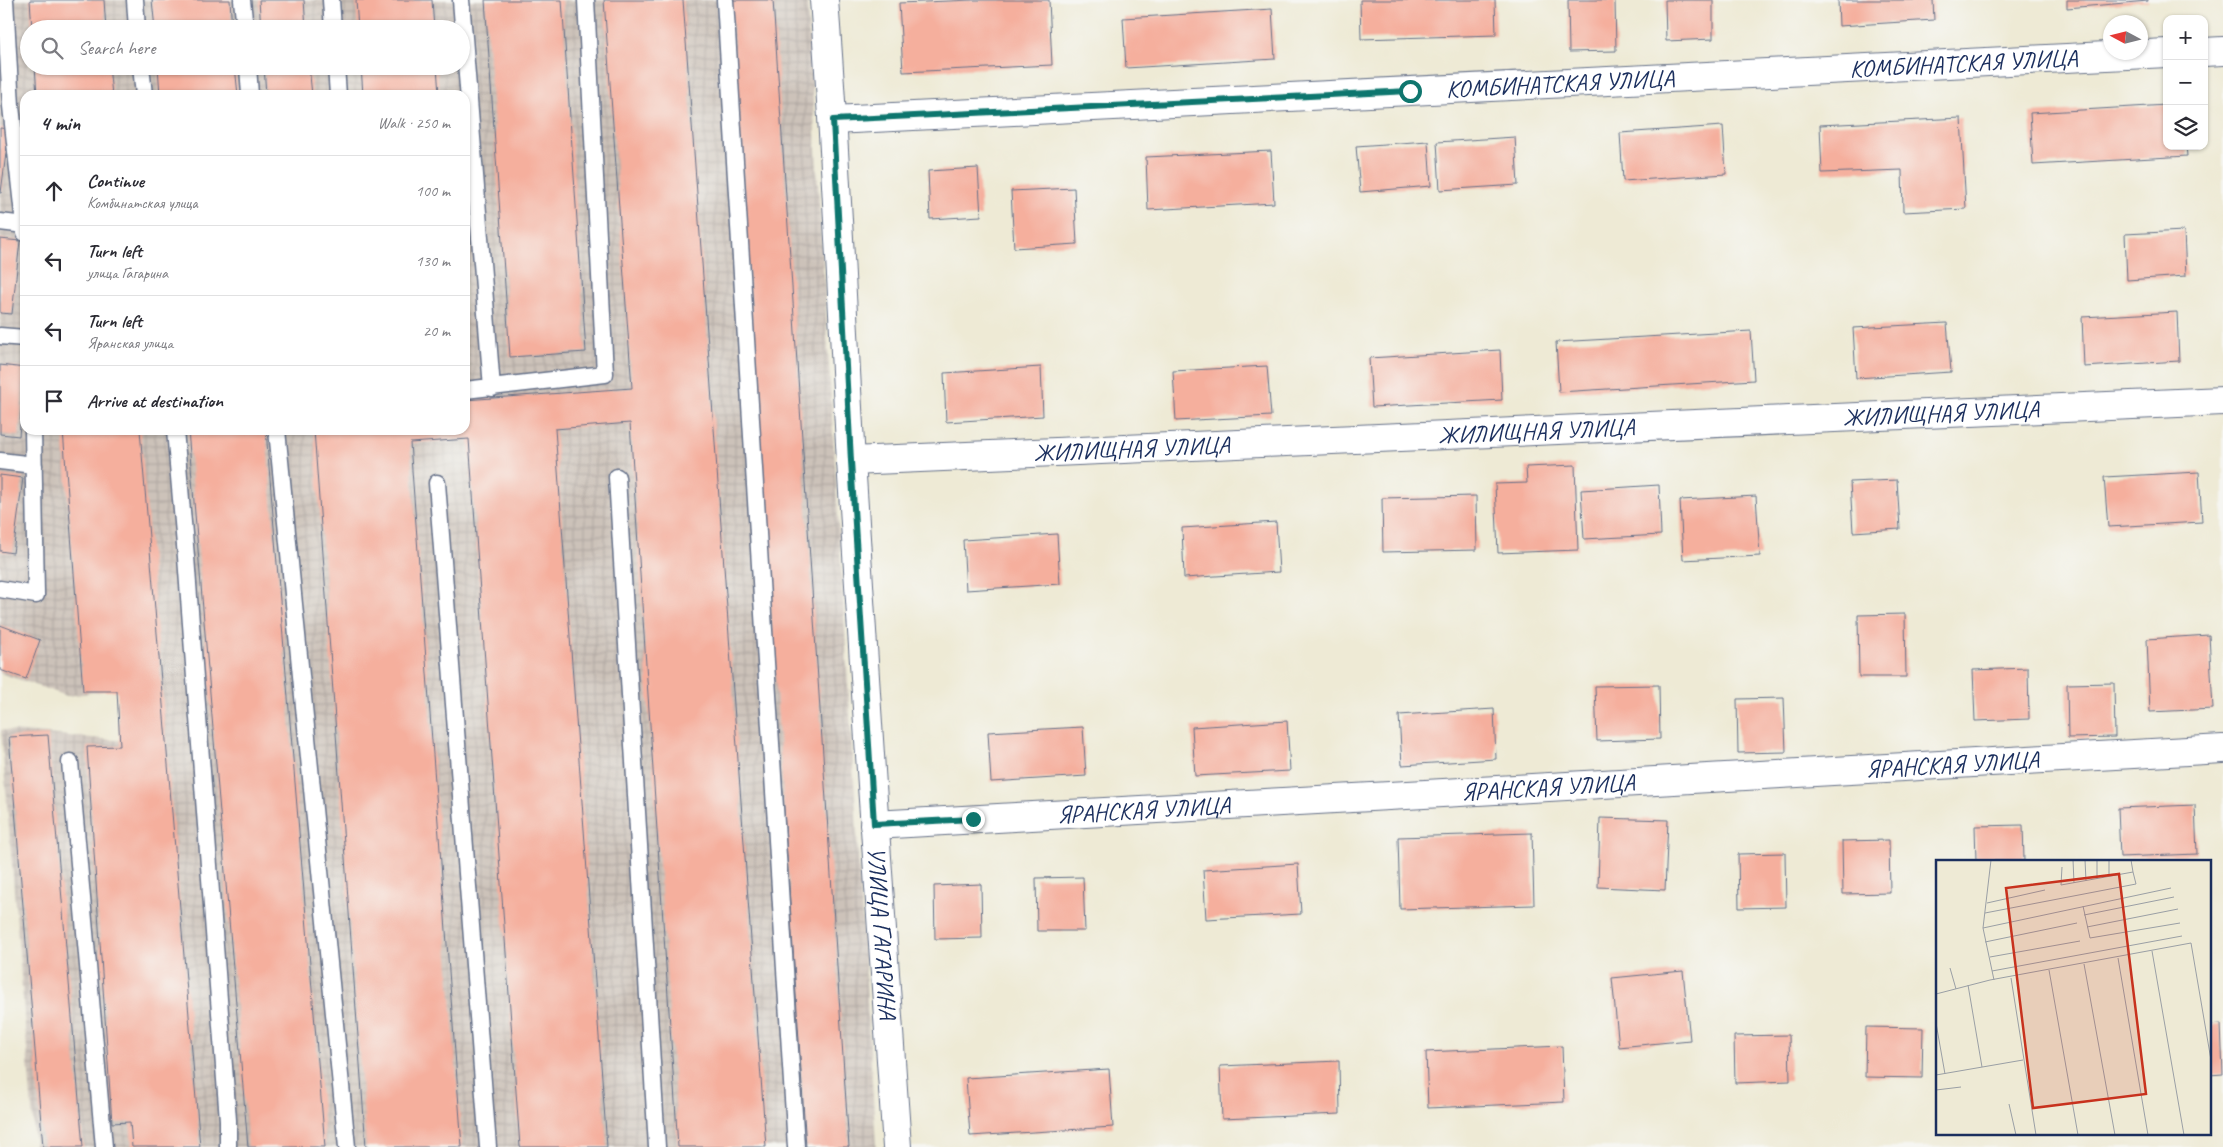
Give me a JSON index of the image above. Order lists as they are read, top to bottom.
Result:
{
  "streets": {
    "street": [
      "КОМБИНАТСКАЯ УЛИЦА",
      "ЖИЛИЩНАЯ УЛИЦА",
      "ЯРАНСКАЯ УЛИЦА",
      "УЛИЦА ГАГАРИНА"
    ]
  },
  "crossings": [
    ["КОМБИНАТСКАЯ УЛИЦА", "УЛИЦА ГАГАРИНА"],
    ["ЖИЛИЩНАЯ УЛИЦА", "УЛИЦА ГАГАРИНА"],
    ["ЯРАНСКАЯ УЛИЦА", "УЛИЦА ГАГАРИНА"]
  ],
  "north": "left",
  "page": {
    "map_buttons": ["+", "−"],
    "search": "Search here",
    "heading": ["4 min", "Walk · 250 m"],
    "list": [
      ["Continue", "Комбинатская улица", "100 m"],
      ["Turn left", "улица Гагарина", "130 m"],
      ["Turn left", "Яранская улица", "20 m"],
      "Arrive at destination"
    ]
  }
}
